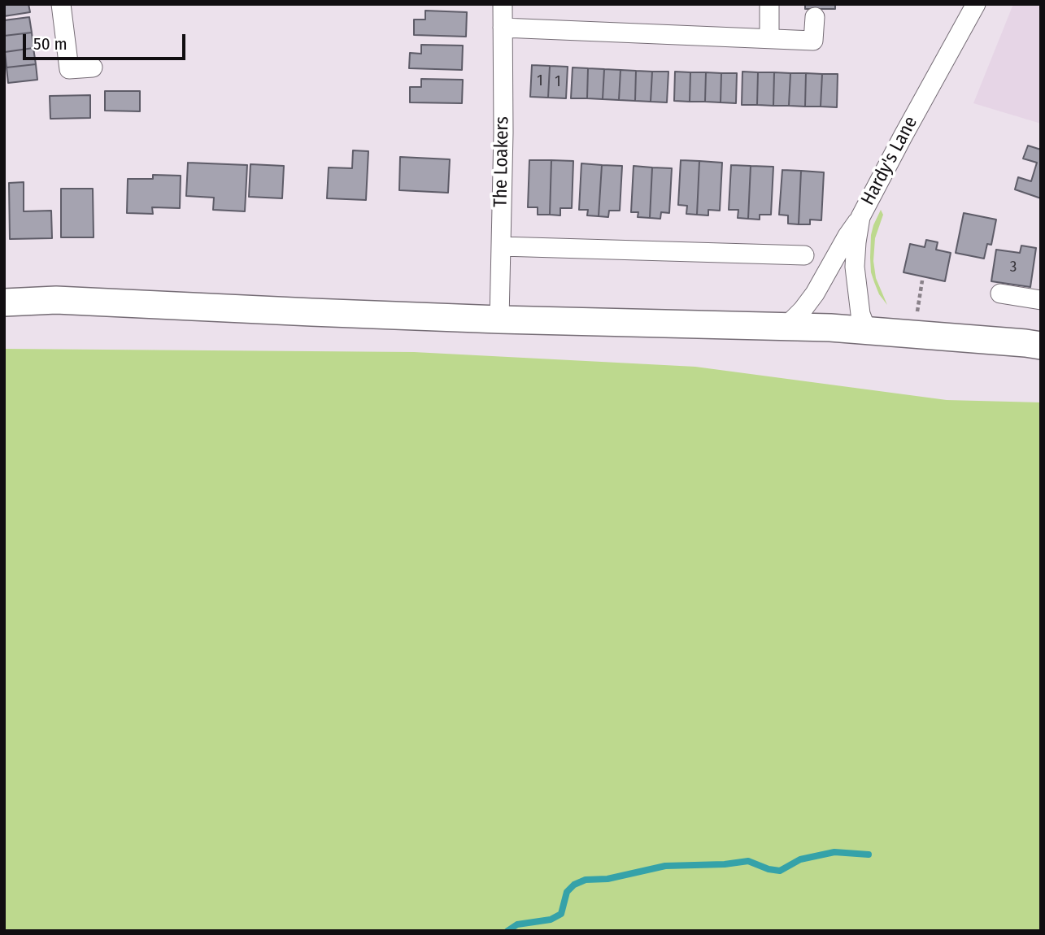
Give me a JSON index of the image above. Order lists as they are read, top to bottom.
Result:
{
  "streets": {
    "street": ["Hardy's Lane", "The Loakers"]
  },
  "house_numbers": ["1", "1", "3"],
  "scale_bar": "50 m"
}
